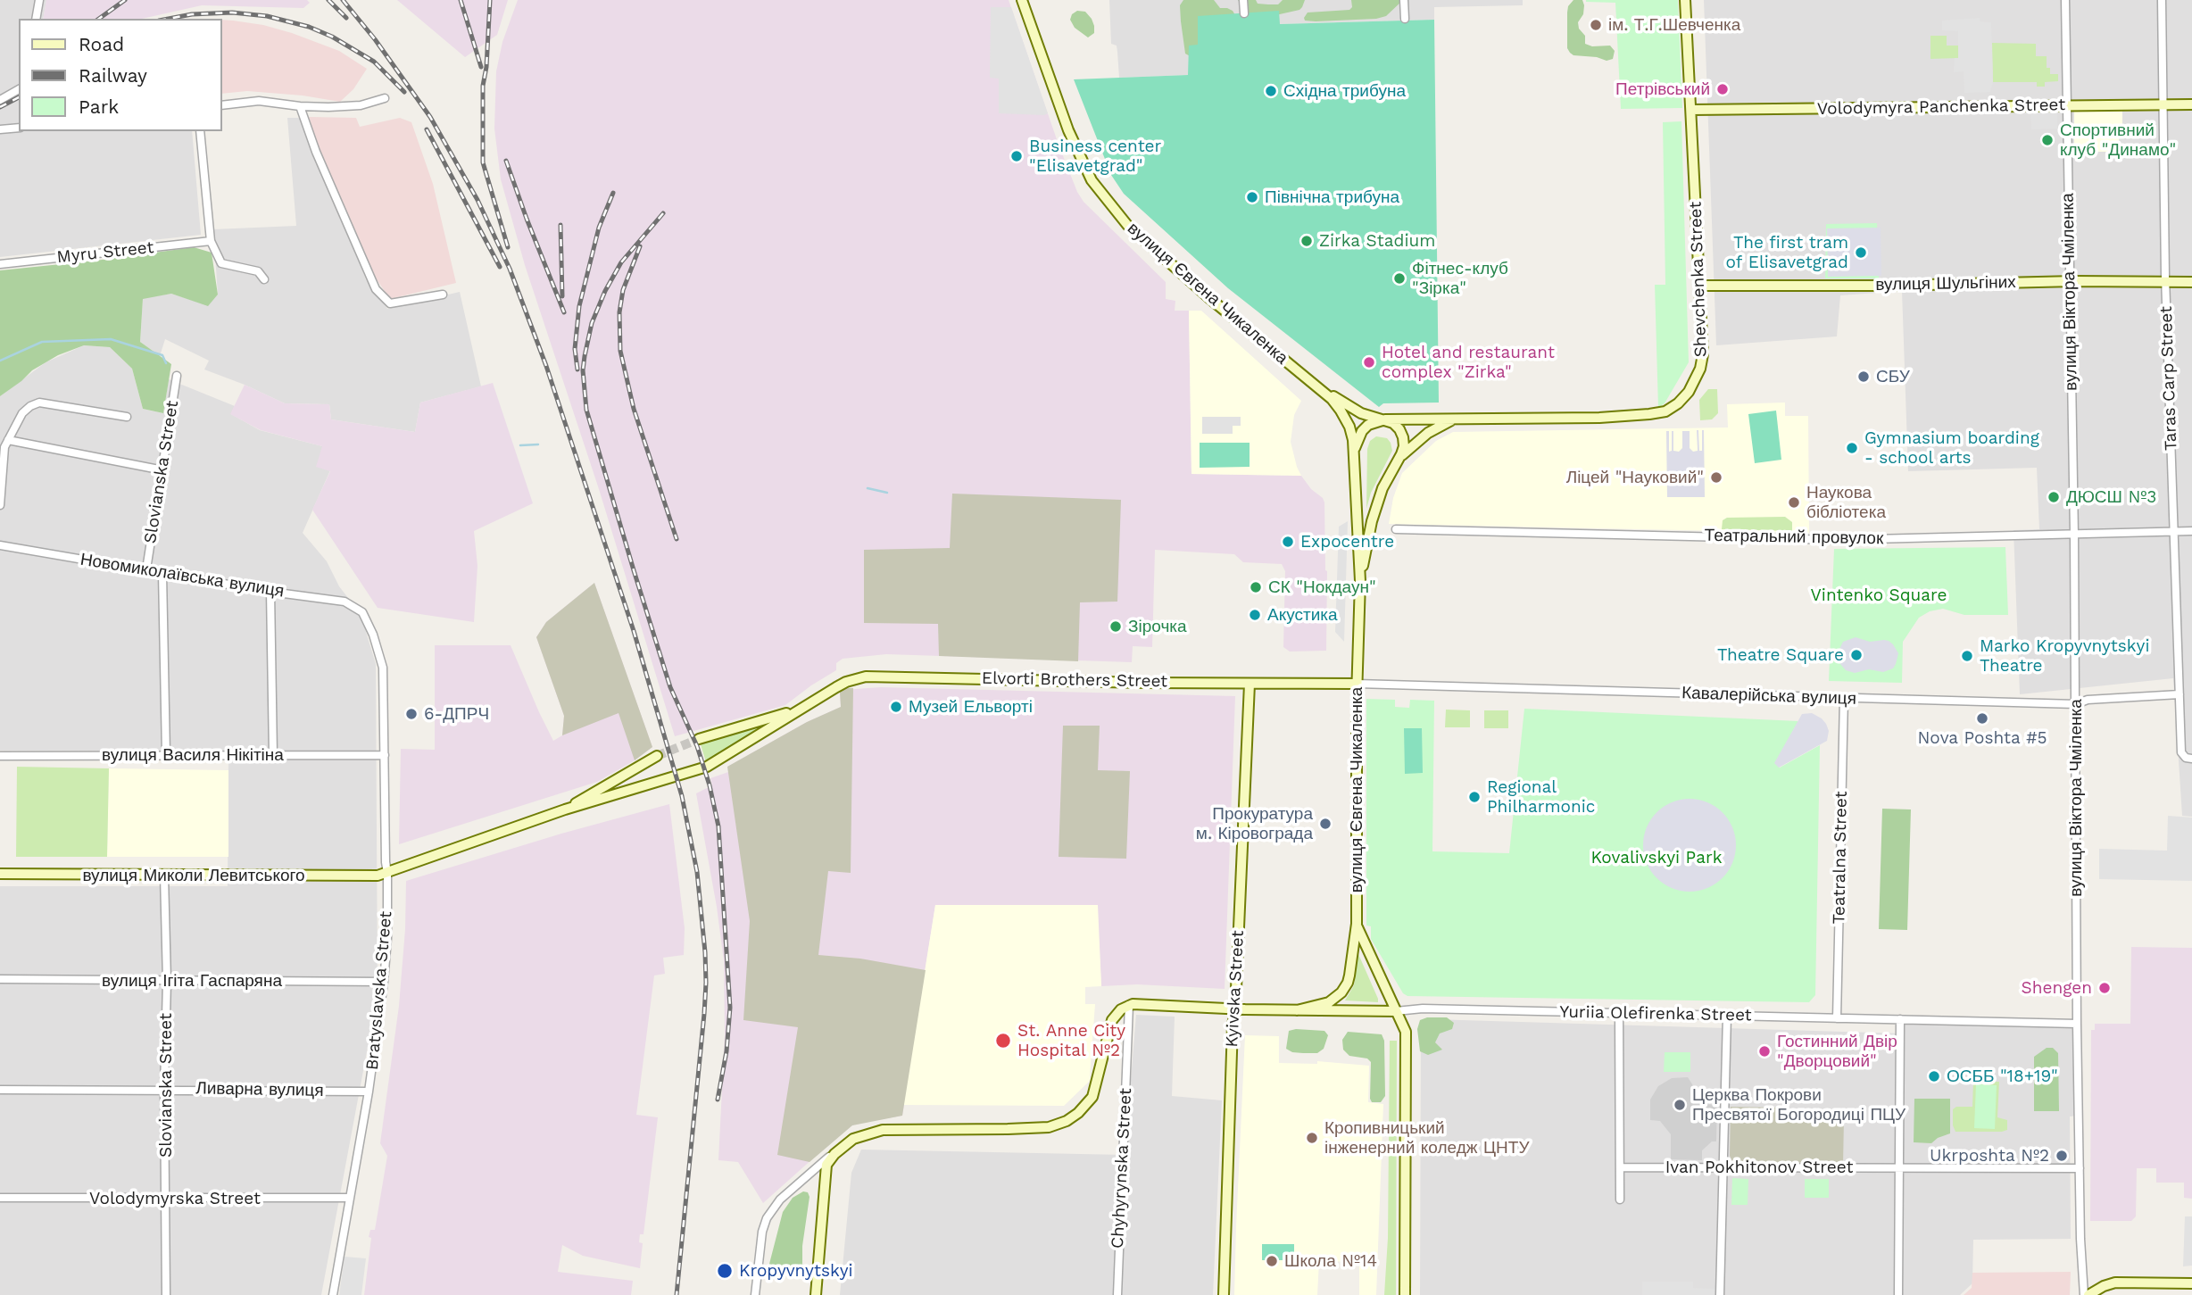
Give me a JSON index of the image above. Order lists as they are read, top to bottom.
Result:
{
  "streets": {
    "main road": [
      "Volodymyra Panchenka Street",
      "Shevchenka Street",
      "вулиця Шульгіних",
      "вулиця Євгена Чикаленка",
      "Elvorti Brothers Street",
      "вулиця Миколи Левитського",
      "Kyivska Street",
      "Yuriia Olefirenka Street"
    ],
    "street": [
      "Myru Street",
      "вулиця Віктора Чміленка",
      "Taras Carp Street",
      "Slovianska Street",
      "Театральний провулок",
      "Новомиколаївська вулиця",
      "Кавалерійська вулиця",
      "вулиця Василя Нікітіна",
      "Teatralna Street",
      "вулиця Ігіта Гаспаряна",
      "Bratyslavska Street",
      "Ливарна вулиця",
      "Ivan Pokhitonov Street",
      "Chyhyrynska Street",
      "Volodymyrska Street"
    ]
  },
  "crossings": [
    ["Volodymyra Panchenka Street", "Shevchenka Street"],
    ["Volodymyra Panchenka Street", "вулиця Віктора Чміленка"],
    ["Volodymyra Panchenka Street", "Taras Carp Street"],
    ["Shevchenka Street", "вулиця Шульгіних"],
    ["Shevchenka Street", "вулиця Євгена Чикаленка"],
    ["вулиця Шульгіних", "вулиця Віктора Чміленка"],
    ["вулиця Шульгіних", "Taras Carp Street"],
    ["вулиця Віктора Чміленка", "Театральний провулок"],
    ["вулиця Віктора Чміленка", "Кавалерійська вулиця"],
    ["вулиця Віктора Чміленка", "Yuriia Olefirenka Street"],
    ["вулиця Віктора Чміленка", "Ivan Pokhitonov Street"],
    ["вулиця Євгена Чикаленка", "Elvorti Brothers Street"],
    ["вулиця Євгена Чикаленка", "Кавалерійська вулиця"],
    ["вулиця Євгена Чикаленка", "Yuriia Olefirenka Street"],
    ["Taras Carp Street", "Театральний провулок"],
    ["Taras Carp Street", "Кавалерійська вулиця"],
    ["Slovianska Street", "Новомиколаївська вулиця"],
    ["Slovianska Street", "вулиця Миколи Левитського"],
    ["Slovianska Street", "вулиця Ігіта Гаспаряна"],
    ["Slovianska Street", "Ливарна вулиця"],
    ["Slovianska Street", "Volodymyrska Street"],
    ["Новомиколаївська вулиця", "Bratyslavska Street"],
    ["Elvorti Brothers Street", "Кавалерійська вулиця"],
    ["Elvorti Brothers Street", "вулиця Миколи Левитського"],
    ["Elvorti Brothers Street", "Kyivska Street"],
    ["Elvorti Brothers Street", "Bratyslavska Street"],
    ["Кавалерійська вулиця", "Teatralna Street"],
    ["вулиця Василя Нікітіна", "Bratyslavska Street"],
    ["Teatralna Street", "Yuriia Olefirenka Street"],
    ["вулиця Миколи Левитського", "Bratyslavska Street"],
    ["вулиця Ігіта Гаспаряна", "Bratyslavska Street"],
    ["Kyivska Street", "Yuriia Olefirenka Street"],
    ["Bratyslavska Street", "Ливарна вулиця"],
    ["Bratyslavska Street", "Volodymyrska Street"],
    ["Yuriia Olefirenka Street", "Chyhyrynska Street"]
  ],
  "parks": ["Vintenko Square", "Kovalivskyi Park"],
  "places": [
    "ім. Т.Г.Шевченка",
    "Петрівський",
    "Східна трибуна",
    "Спортивний клуб \"Динамо\"",
    "Business center \"Elisavetgrad\"",
    "Північна трибуна",
    "Zirka Stadium",
    "The first tram of Elisavetgrad",
    "Фітнес-клуб \"Зірка\"",
    "Hotel and restaurant complex \"Zirka\"",
    "СБУ",
    "Gymnasium boarding - school arts",
    "Ліцей \"Науковий\"",
    "ДЮСШ №3",
    "Наукова бібліотека",
    "Expocentre",
    "СК \"Нокдаун\"",
    "Акустика",
    "Зірочка",
    "Theatre Square",
    "Marko Kropyvnytskyi Theatre",
    "Музей Ельворті",
    "6-ДПРЧ",
    "Nova Poshta #5",
    "Regional Philharmonic",
    "Прокуратура м. Кіровограда",
    "Shengen",
    "St. Anne City Hospital №2",
    "Гостинний Двір \"Дворцовий\"",
    "ОСББ \"18+19\"",
    "Церква Покрови Пресвятої Богородиці ПЦУ",
    "Кропивницький інженерний коледж ЦНТУ",
    "Ukrposhta №2",
    "Школа №14",
    "Kropyvnytskyi"
  ],
  "legend": ["Road", "Railway", "Park"]
}
